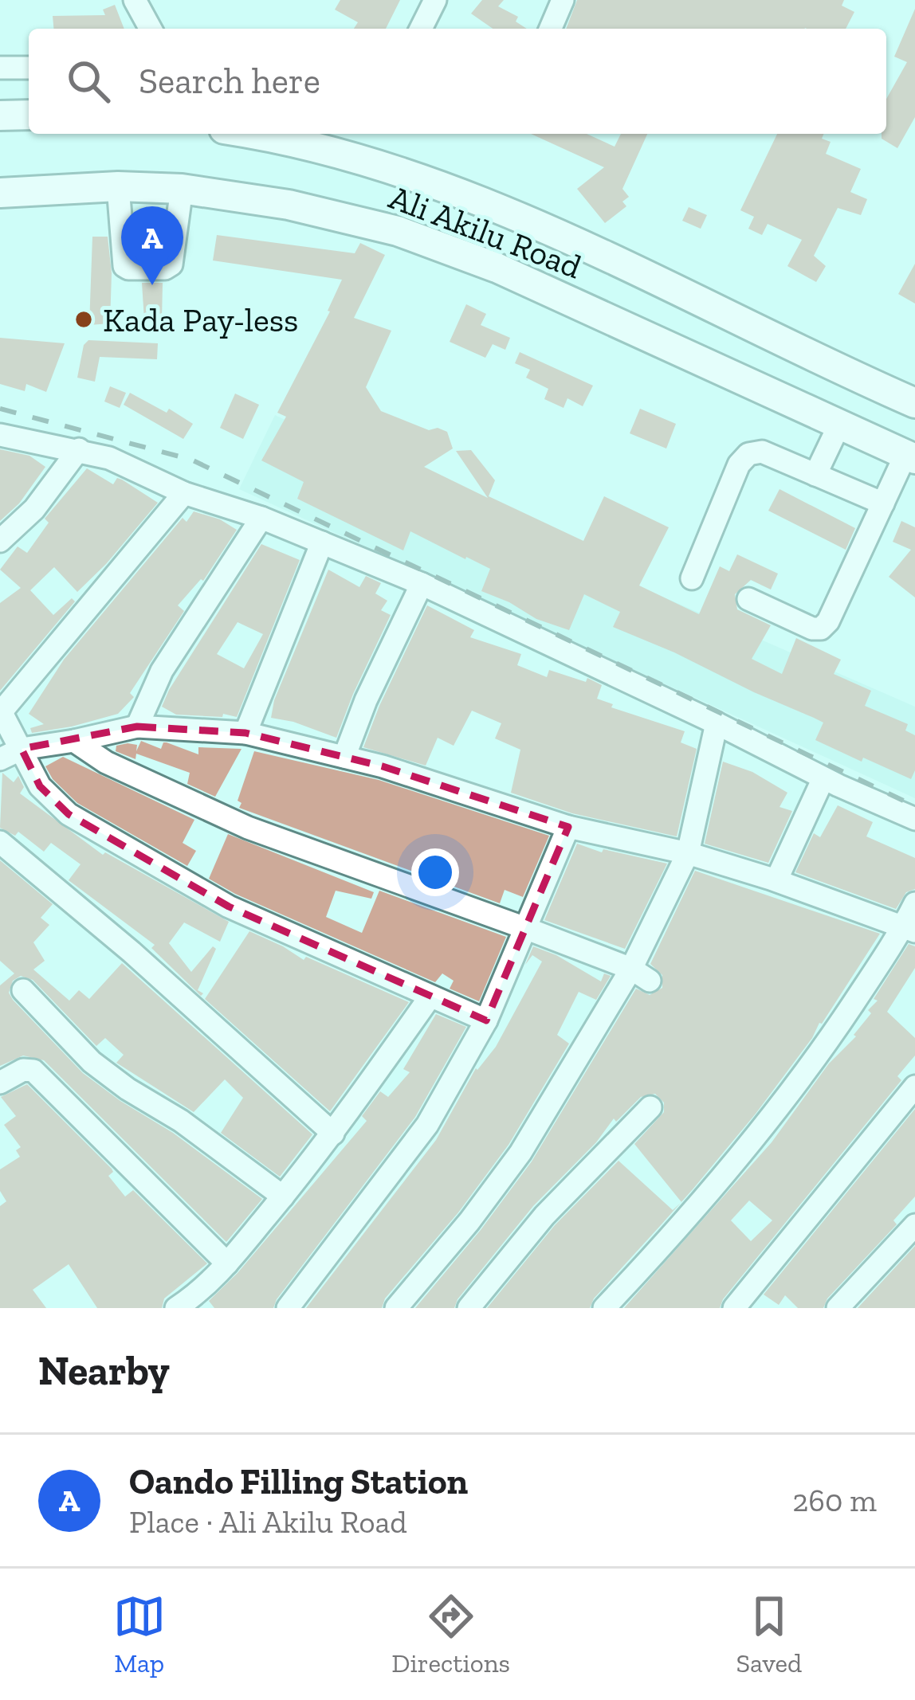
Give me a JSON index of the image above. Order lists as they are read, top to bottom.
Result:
{
  "streets": {
    "main road": ["Ali Akilu Road"]
  },
  "places": ["Kada Pay-less"],
  "page": {
    "search": "Search here",
    "pins": "A",
    "heading": "Nearby",
    "list": [
      {
        "mark": "A",
        "name": "Oando Filling Station",
        "note": "Place · Ali Akilu Road",
        "value": "260 m"
      }
    ],
    "nav": ["Map", "Directions", "Saved"]
  }
}
